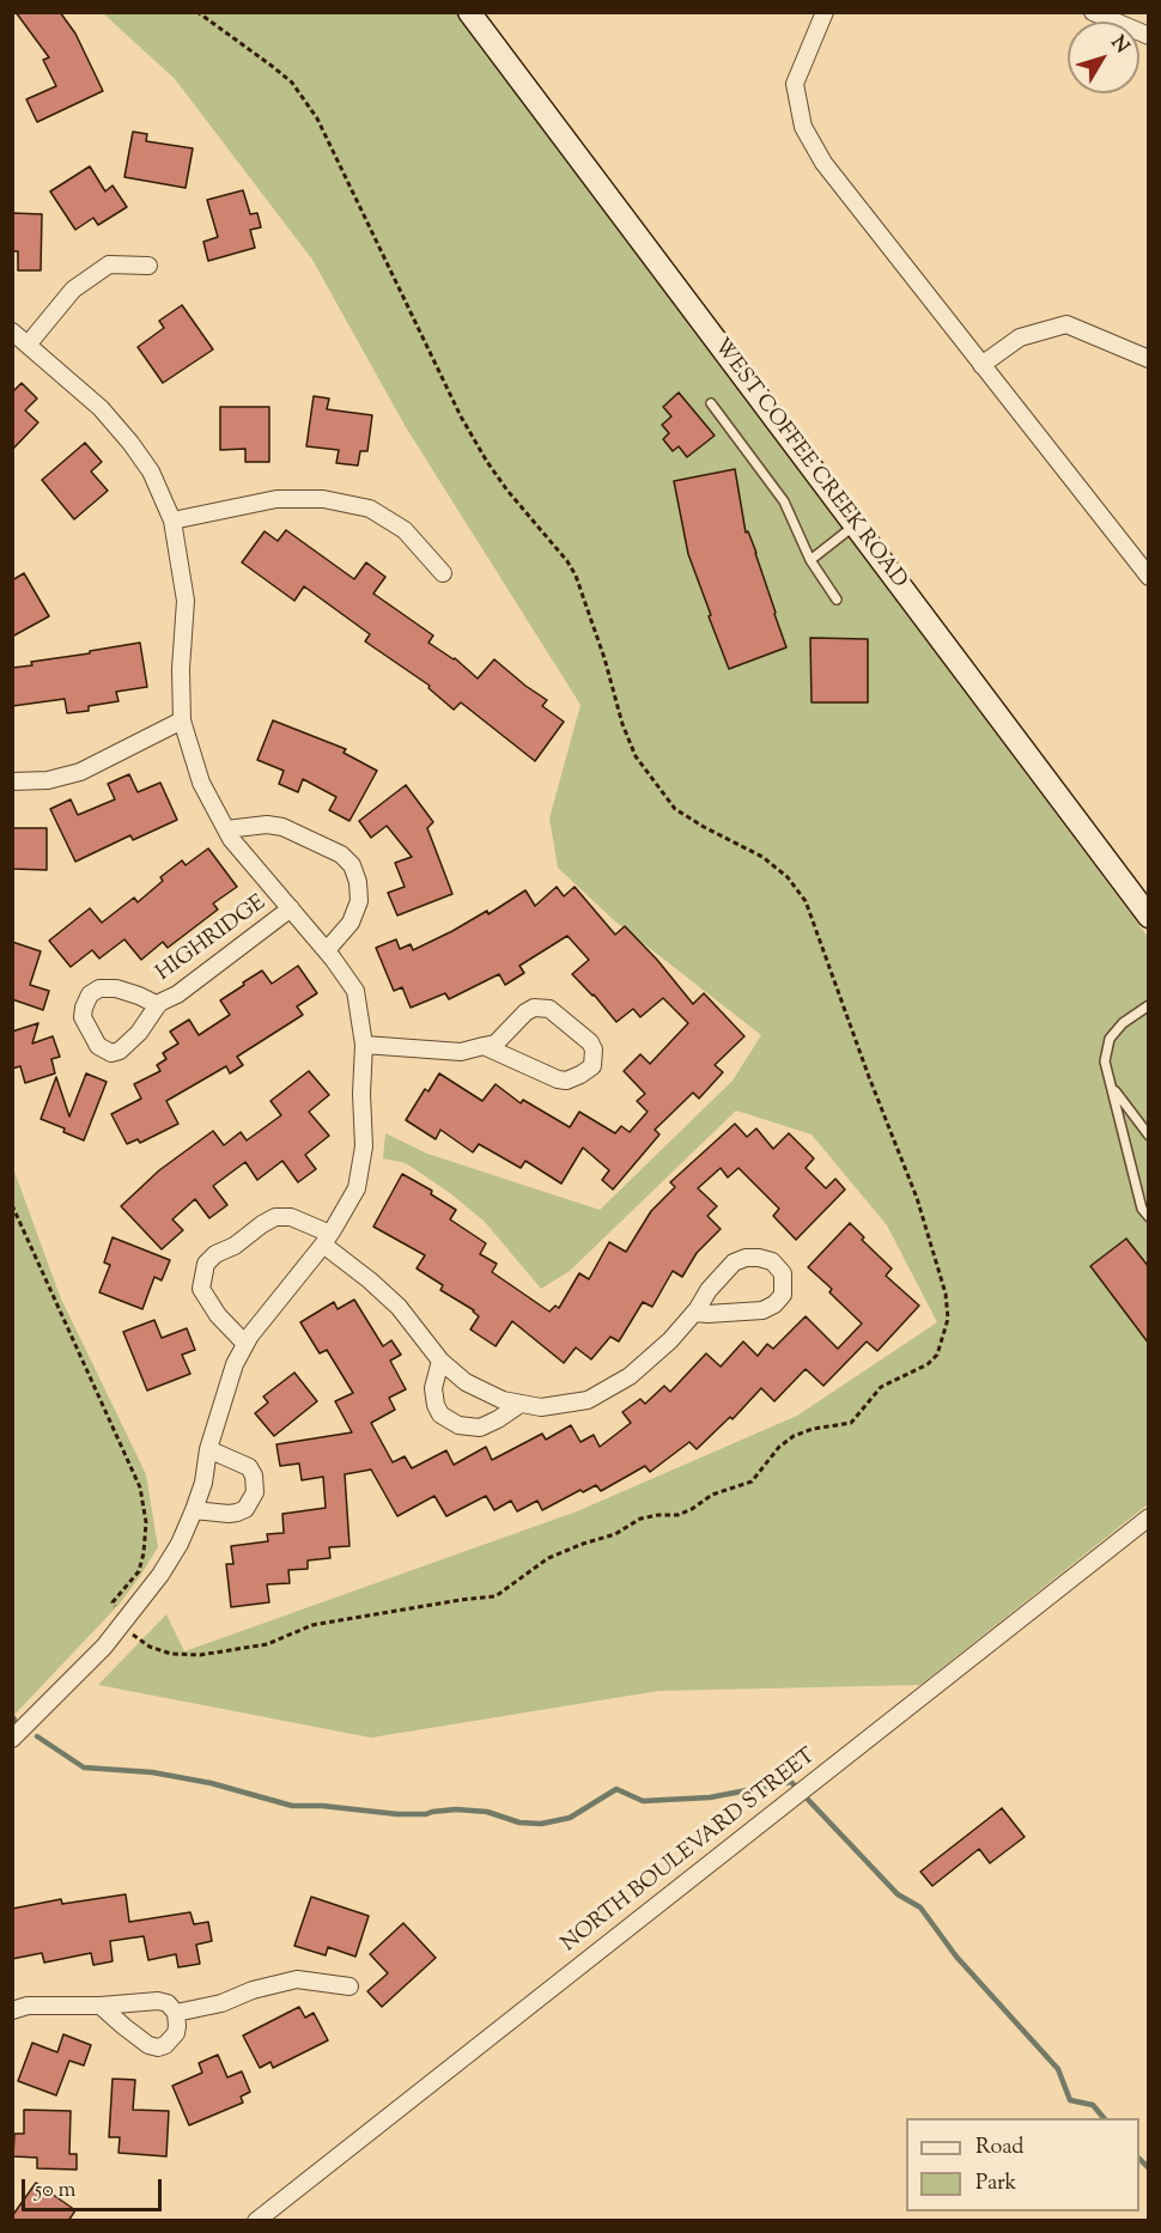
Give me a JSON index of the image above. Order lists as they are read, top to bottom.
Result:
{
  "streets": {
    "street": ["WEST COFFEE CREEK ROAD", "HIGHRIDGE", "NORTH BOULEVARD STREET"]
  },
  "legend": ["Road", "Park"],
  "scale_bar": "50 m",
  "north": "top right"
}
